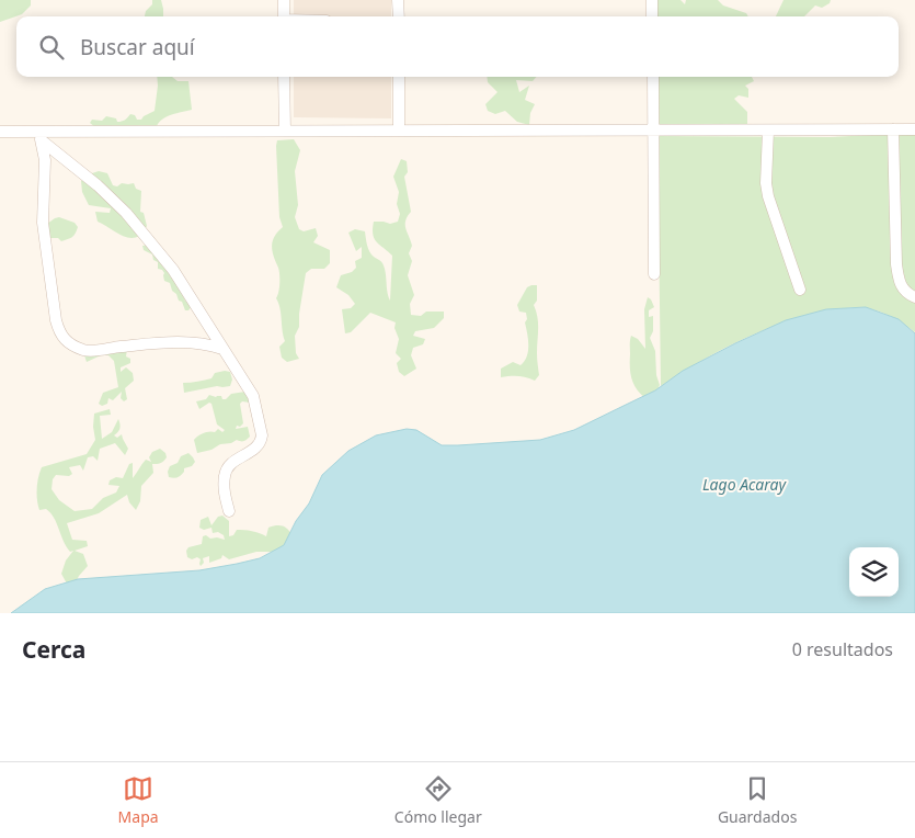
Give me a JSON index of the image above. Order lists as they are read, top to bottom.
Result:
{
  "water": ["Lago Acaray"],
  "page": {
    "search": "Buscar aquí",
    "heading": ["Cerca", "0 resultados"],
    "nav": ["Mapa", "Cómo llegar", "Guardados"]
  }
}
